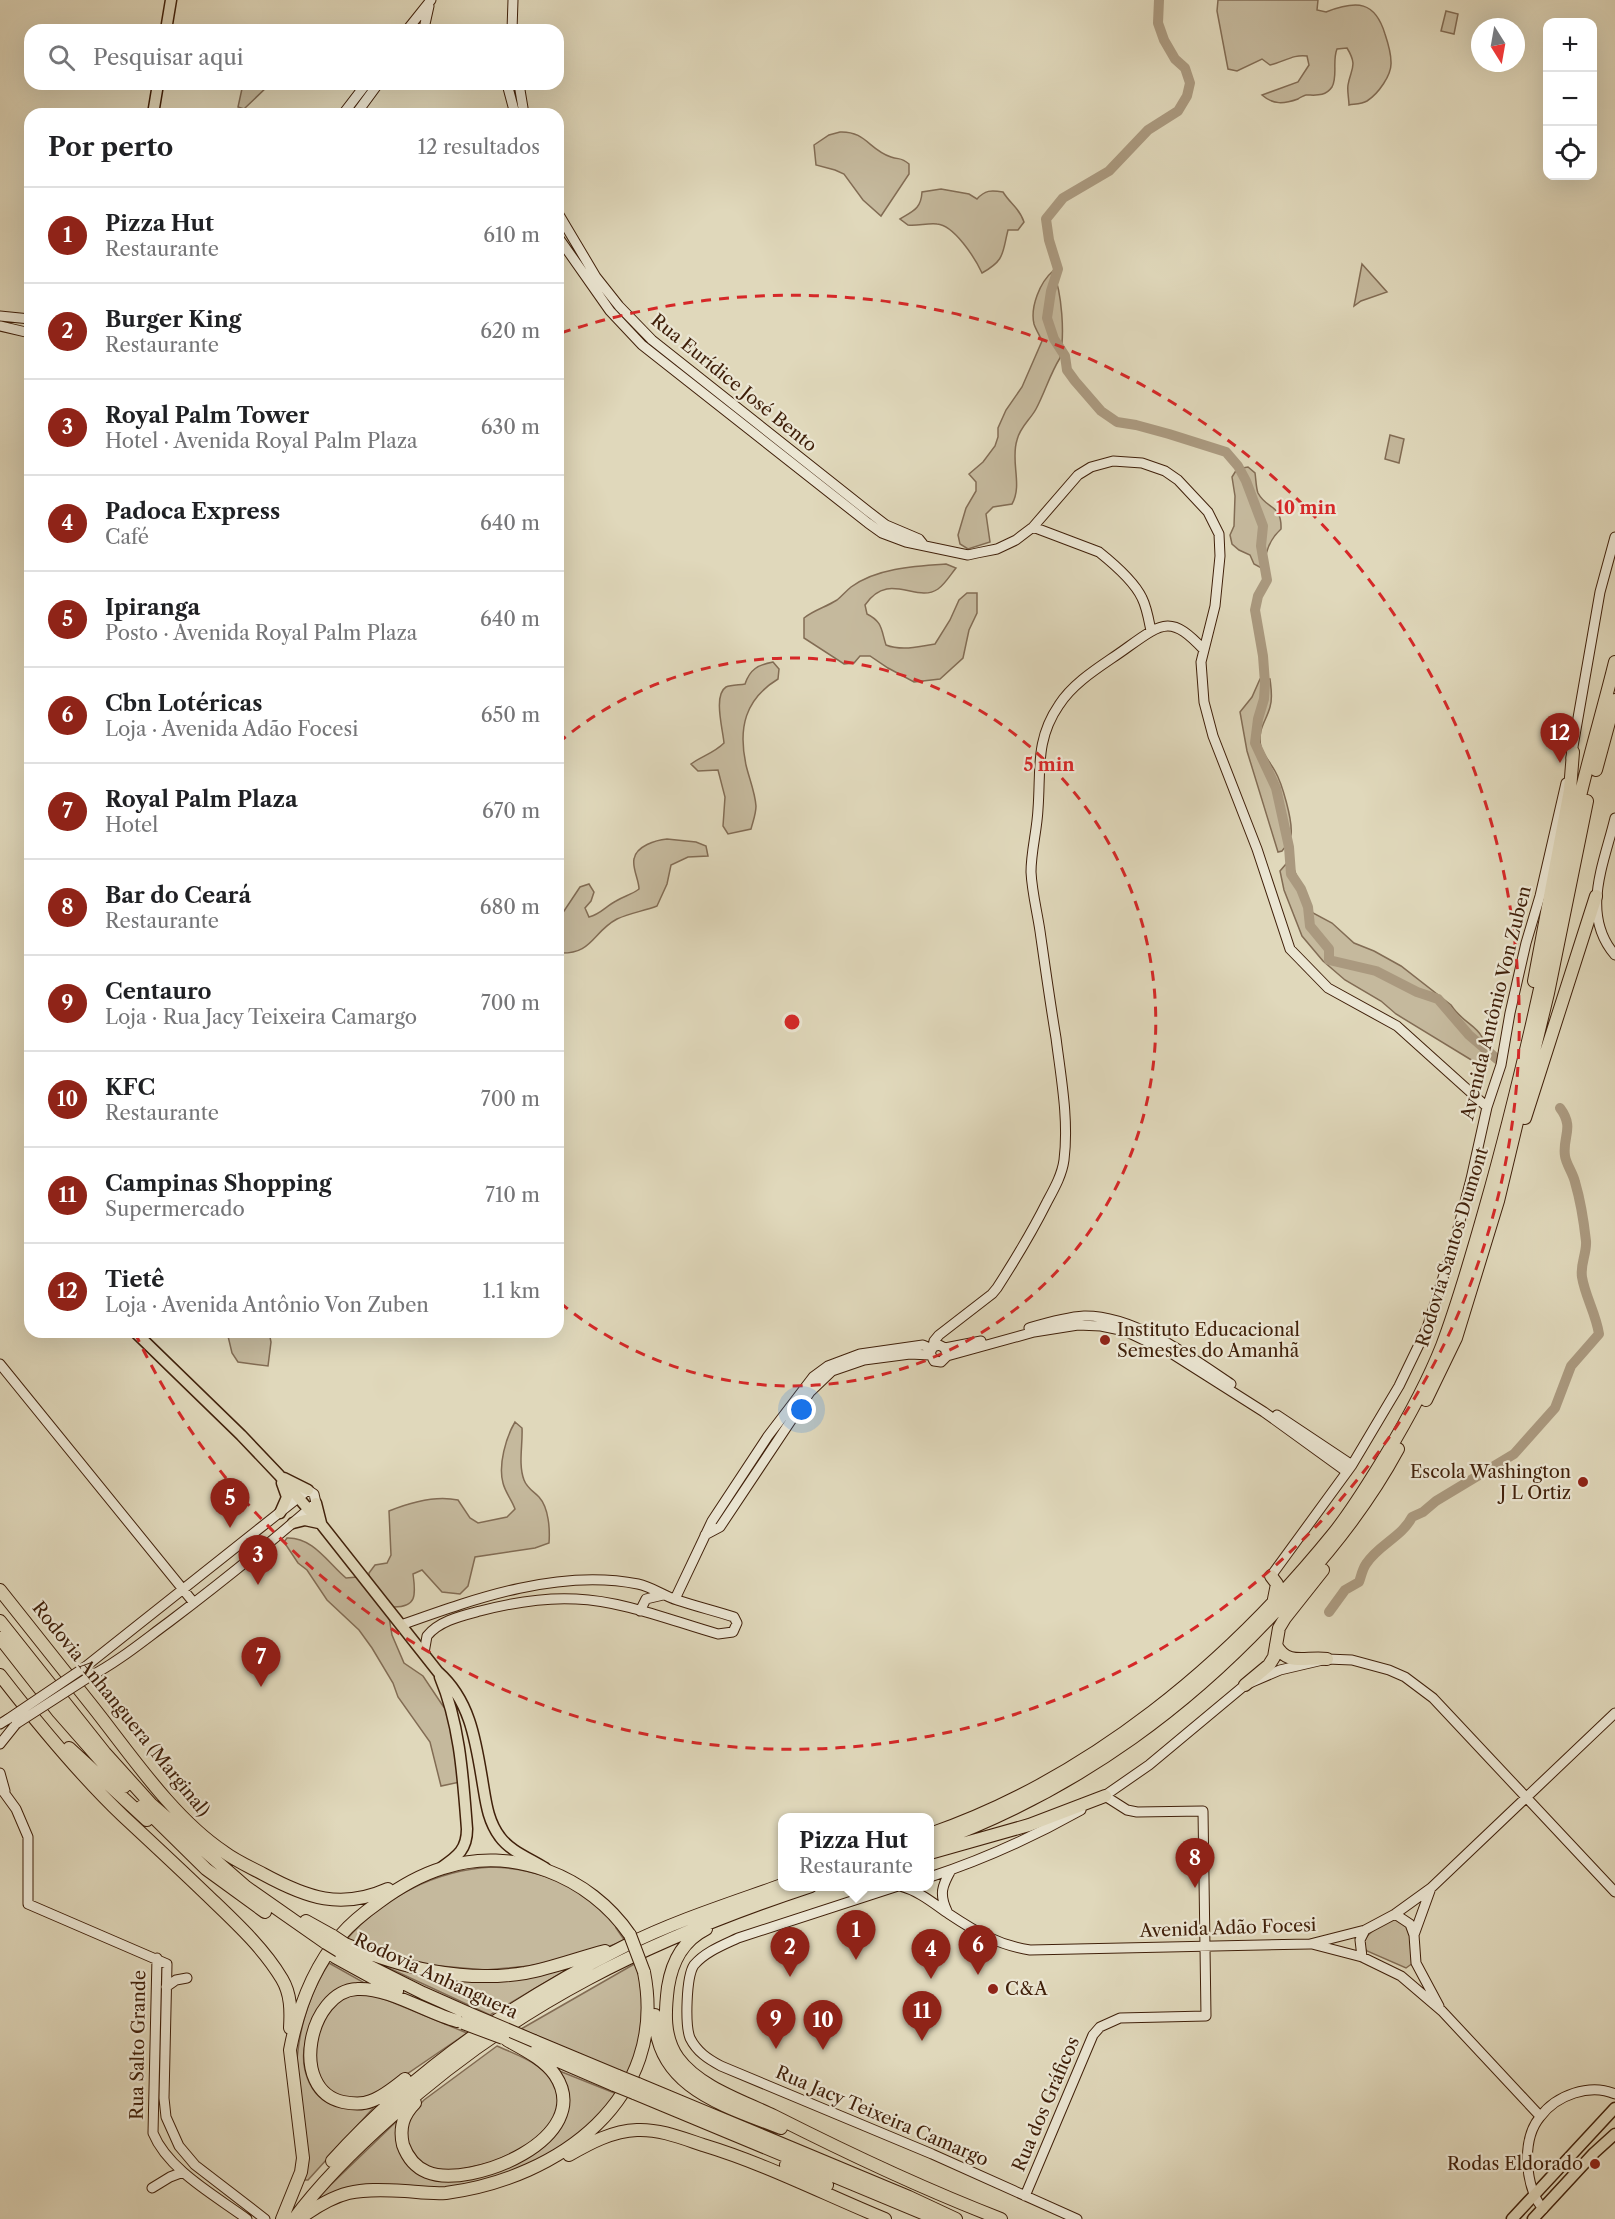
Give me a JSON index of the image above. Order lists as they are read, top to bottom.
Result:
{
  "streets": {
    "highway": ["Rodovia Santos Dumont", "Rodovia Anhanguera (Marginal)", "Rodovia Anhanguera"],
    "street": [
      "Rua Eurídice José Bento",
      "Avenida Antônio Von Zuben",
      "Avenida Adão Focesi",
      "Rua Salto Grande",
      "Rua dos Gráficos",
      "Rua Jacy Teixeira Camargo"
    ]
  },
  "crossings": [
    ["Rua Eurídice José Bento", "Avenida Antônio Von Zuben"],
    ["Avenida Adão Focesi", "Rua dos Gráficos"],
    ["Rua dos Gráficos", "Rua Jacy Teixeira Camargo"]
  ],
  "places": [
    "Instituto Educacional Semestes do Amanhã",
    "Escola Washington J L Ortiz",
    "C&A",
    "Rodas Eldorado"
  ],
  "north": "bottom",
  "page": {
    "map_buttons": ["+", "−"],
    "search": "Pesquisar aqui",
    "heading": ["Por perto", "12 resultados"],
    "list": [
      {
        "mark": "1",
        "name": "Pizza Hut",
        "note": "Restaurante",
        "value": "610 m"
      },
      {
        "mark": "2",
        "name": "Burger King",
        "note": "Restaurante",
        "value": "620 m"
      },
      {
        "mark": "3",
        "name": "Royal Palm Tower",
        "note": "Hotel · Avenida Royal Palm Plaza",
        "value": "630 m"
      },
      {
        "mark": "4",
        "name": "Padoca Express",
        "note": "Café",
        "value": "640 m"
      },
      {
        "mark": "5",
        "name": "Ipiranga",
        "note": "Posto · Avenida Royal Palm Plaza",
        "value": "640 m"
      },
      {
        "mark": "6",
        "name": "Cbn Lotéricas",
        "note": "Loja · Avenida Adão Focesi",
        "value": "650 m"
      },
      {
        "mark": "7",
        "name": "Royal Palm Plaza",
        "note": "Hotel",
        "value": "670 m"
      },
      {
        "mark": "8",
        "name": "Bar do Ceará",
        "note": "Restaurante",
        "value": "680 m"
      },
      {
        "mark": "9",
        "name": "Centauro",
        "note": "Loja · Rua Jacy Teixeira Camargo",
        "value": "700 m"
      },
      {
        "mark": "10",
        "name": "KFC",
        "note": "Restaurante",
        "value": "700 m"
      },
      {
        "mark": "11",
        "name": "Campinas Shopping",
        "note": "Supermercado",
        "value": "710 m"
      },
      {
        "mark": "12",
        "name": "Tietê",
        "note": "Loja · Avenida Antônio Von Zuben",
        "value": "1.1 km"
      }
    ],
    "pins": [
      "12",
      "5",
      "3",
      "7",
      "8",
      "1",
      "6",
      "2",
      "4",
      "11",
      "9",
      "10"
    ],
    "popup": ["Pizza Hut", "Restaurante"]
  },
  "rings": ["10 min", "5 min"]
}
